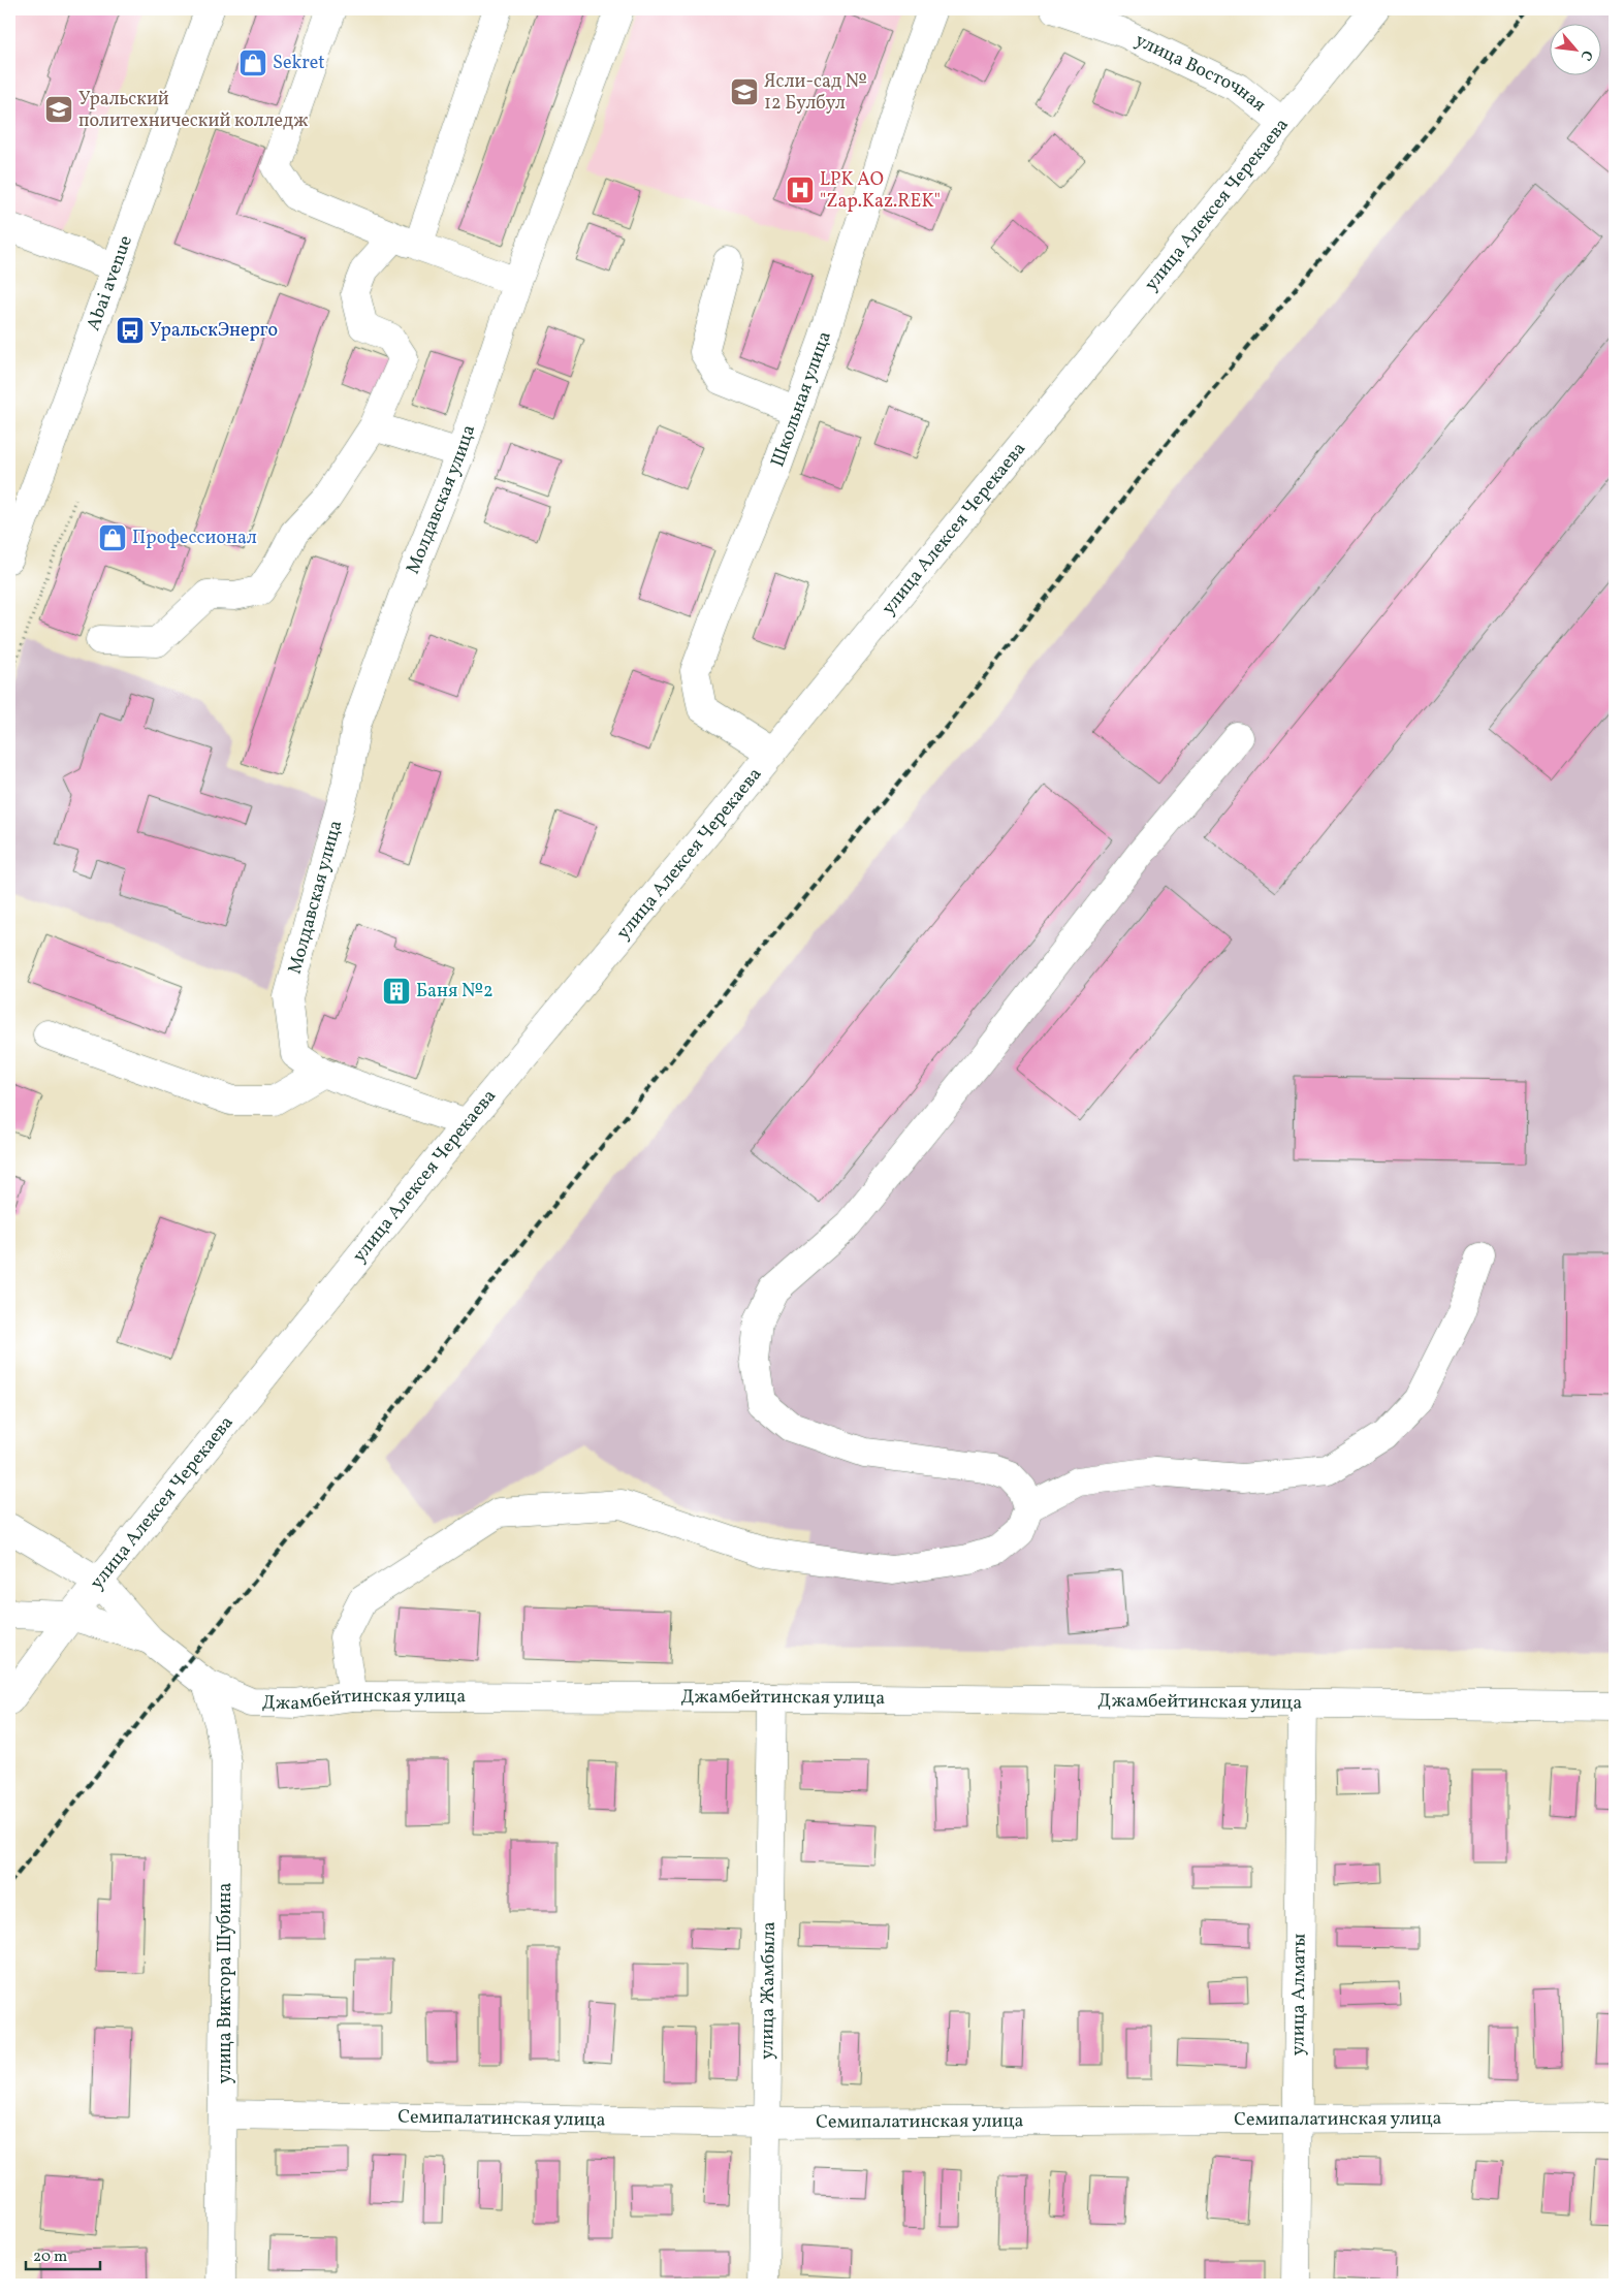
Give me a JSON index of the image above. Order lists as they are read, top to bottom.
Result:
{
  "streets": {
    "street": [
      "улица Восточная",
      "улица Алексея Черекаева",
      "Abai avenue",
      "Школьная улица",
      "Молдавская улица",
      "Джамбейтинская улица",
      "улица Виктора Шубина",
      "улица Жамбыла",
      "улица Алматы",
      "Семипалатинская улица"
    ]
  },
  "crossings": [
    ["улица Восточная", "улица Алексея Черекаева"],
    ["улица Алексея Черекаева", "Школьная улица"],
    ["улица Алексея Черекаева", "Джамбейтинская улица"],
    ["Джамбейтинская улица", "улица Виктора Шубина"],
    ["Джамбейтинская улица", "улица Жамбыла"],
    ["Джамбейтинская улица", "улица Алматы"],
    ["улица Виктора Шубина", "Семипалатинская улица"],
    ["улица Жамбыла", "Семипалатинская улица"],
    ["улица Алматы", "Семипалатинская улица"]
  ],
  "places": {
    "shop": ["Sekret", "Профессионал"],
    "school or university": ["Ясли-сад № 12 Булбул", "Уральский политехнический колледж"],
    "hospital": ["LPK AO \"Zap.Kaz.REK\""],
    "bus stop": ["УральскЭнерго"],
    "building": ["Баня №2"]
  },
  "scale_bar": "20 m",
  "north": "bottom right"
}
